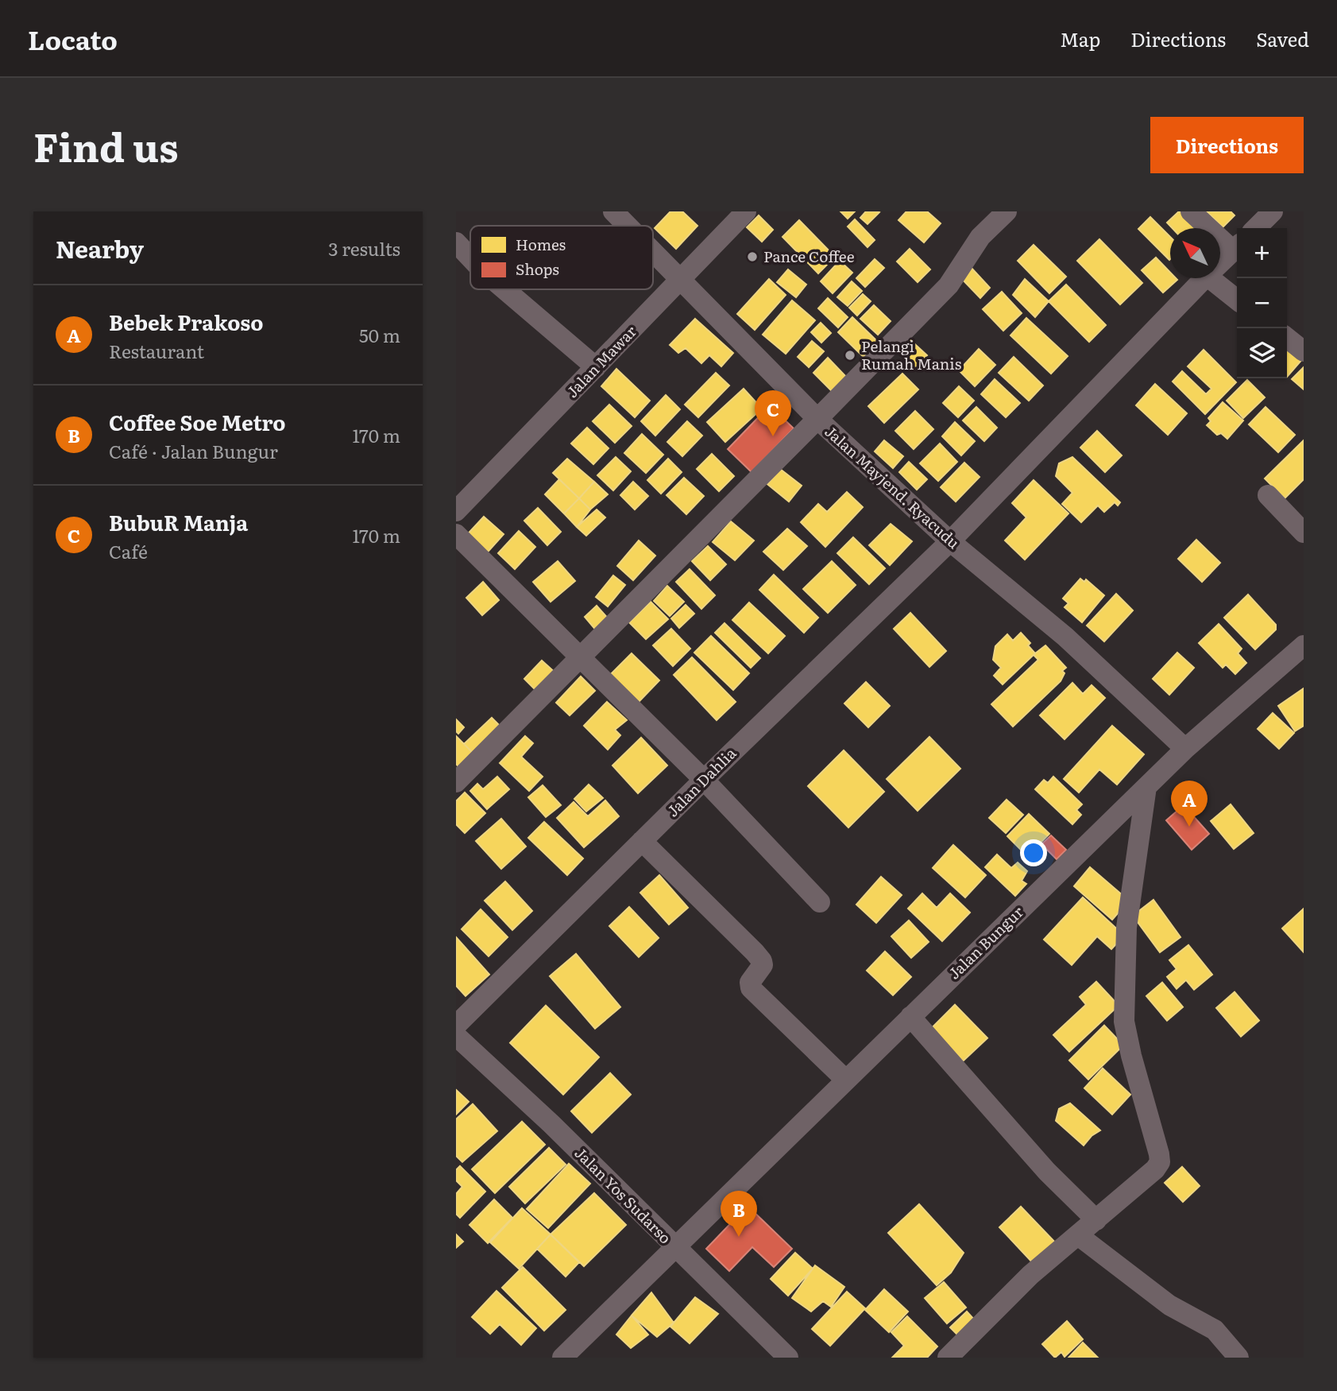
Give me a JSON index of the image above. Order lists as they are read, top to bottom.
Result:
{
  "streets": {
    "street": [
      "Jalan Mawar",
      "Jalan Mayjend. Ryacudu",
      "Jalan Dahlia",
      "Jalan Bungur",
      "Jalan Yos Sudarso"
    ]
  },
  "crossings": [
    ["Jalan Mawar", "Jalan Mayjend. Ryacudu"],
    ["Jalan Mayjend. Ryacudu", "Jalan Dahlia"],
    ["Jalan Mayjend. Ryacudu", "Jalan Bungur"],
    ["Jalan Bungur", "Jalan Yos Sudarso"]
  ],
  "places": ["Pance Coffee", "Pelangi Rumah Manis"],
  "legend": ["Homes", "Shops"],
  "north": "top left",
  "page": {
    "header": "Locato",
    "nav": ["Map", "Directions", "Saved"],
    "title": "Find us",
    "buttons": "Directions",
    "heading": ["Nearby", "3 results"],
    "map_buttons": ["+", "−"],
    "list": [
      {
        "mark": "A",
        "name": "Bebek Prakoso",
        "note": "Restaurant",
        "value": "50 m"
      },
      {
        "mark": "B",
        "name": "Coffee Soe Metro",
        "note": "Café · Jalan Bungur",
        "value": "170 m"
      },
      {
        "mark": "C",
        "name": "BubuR Manja",
        "note": "Café",
        "value": "170 m"
      }
    ],
    "pins": ["C", "A", "B"]
  }
}
